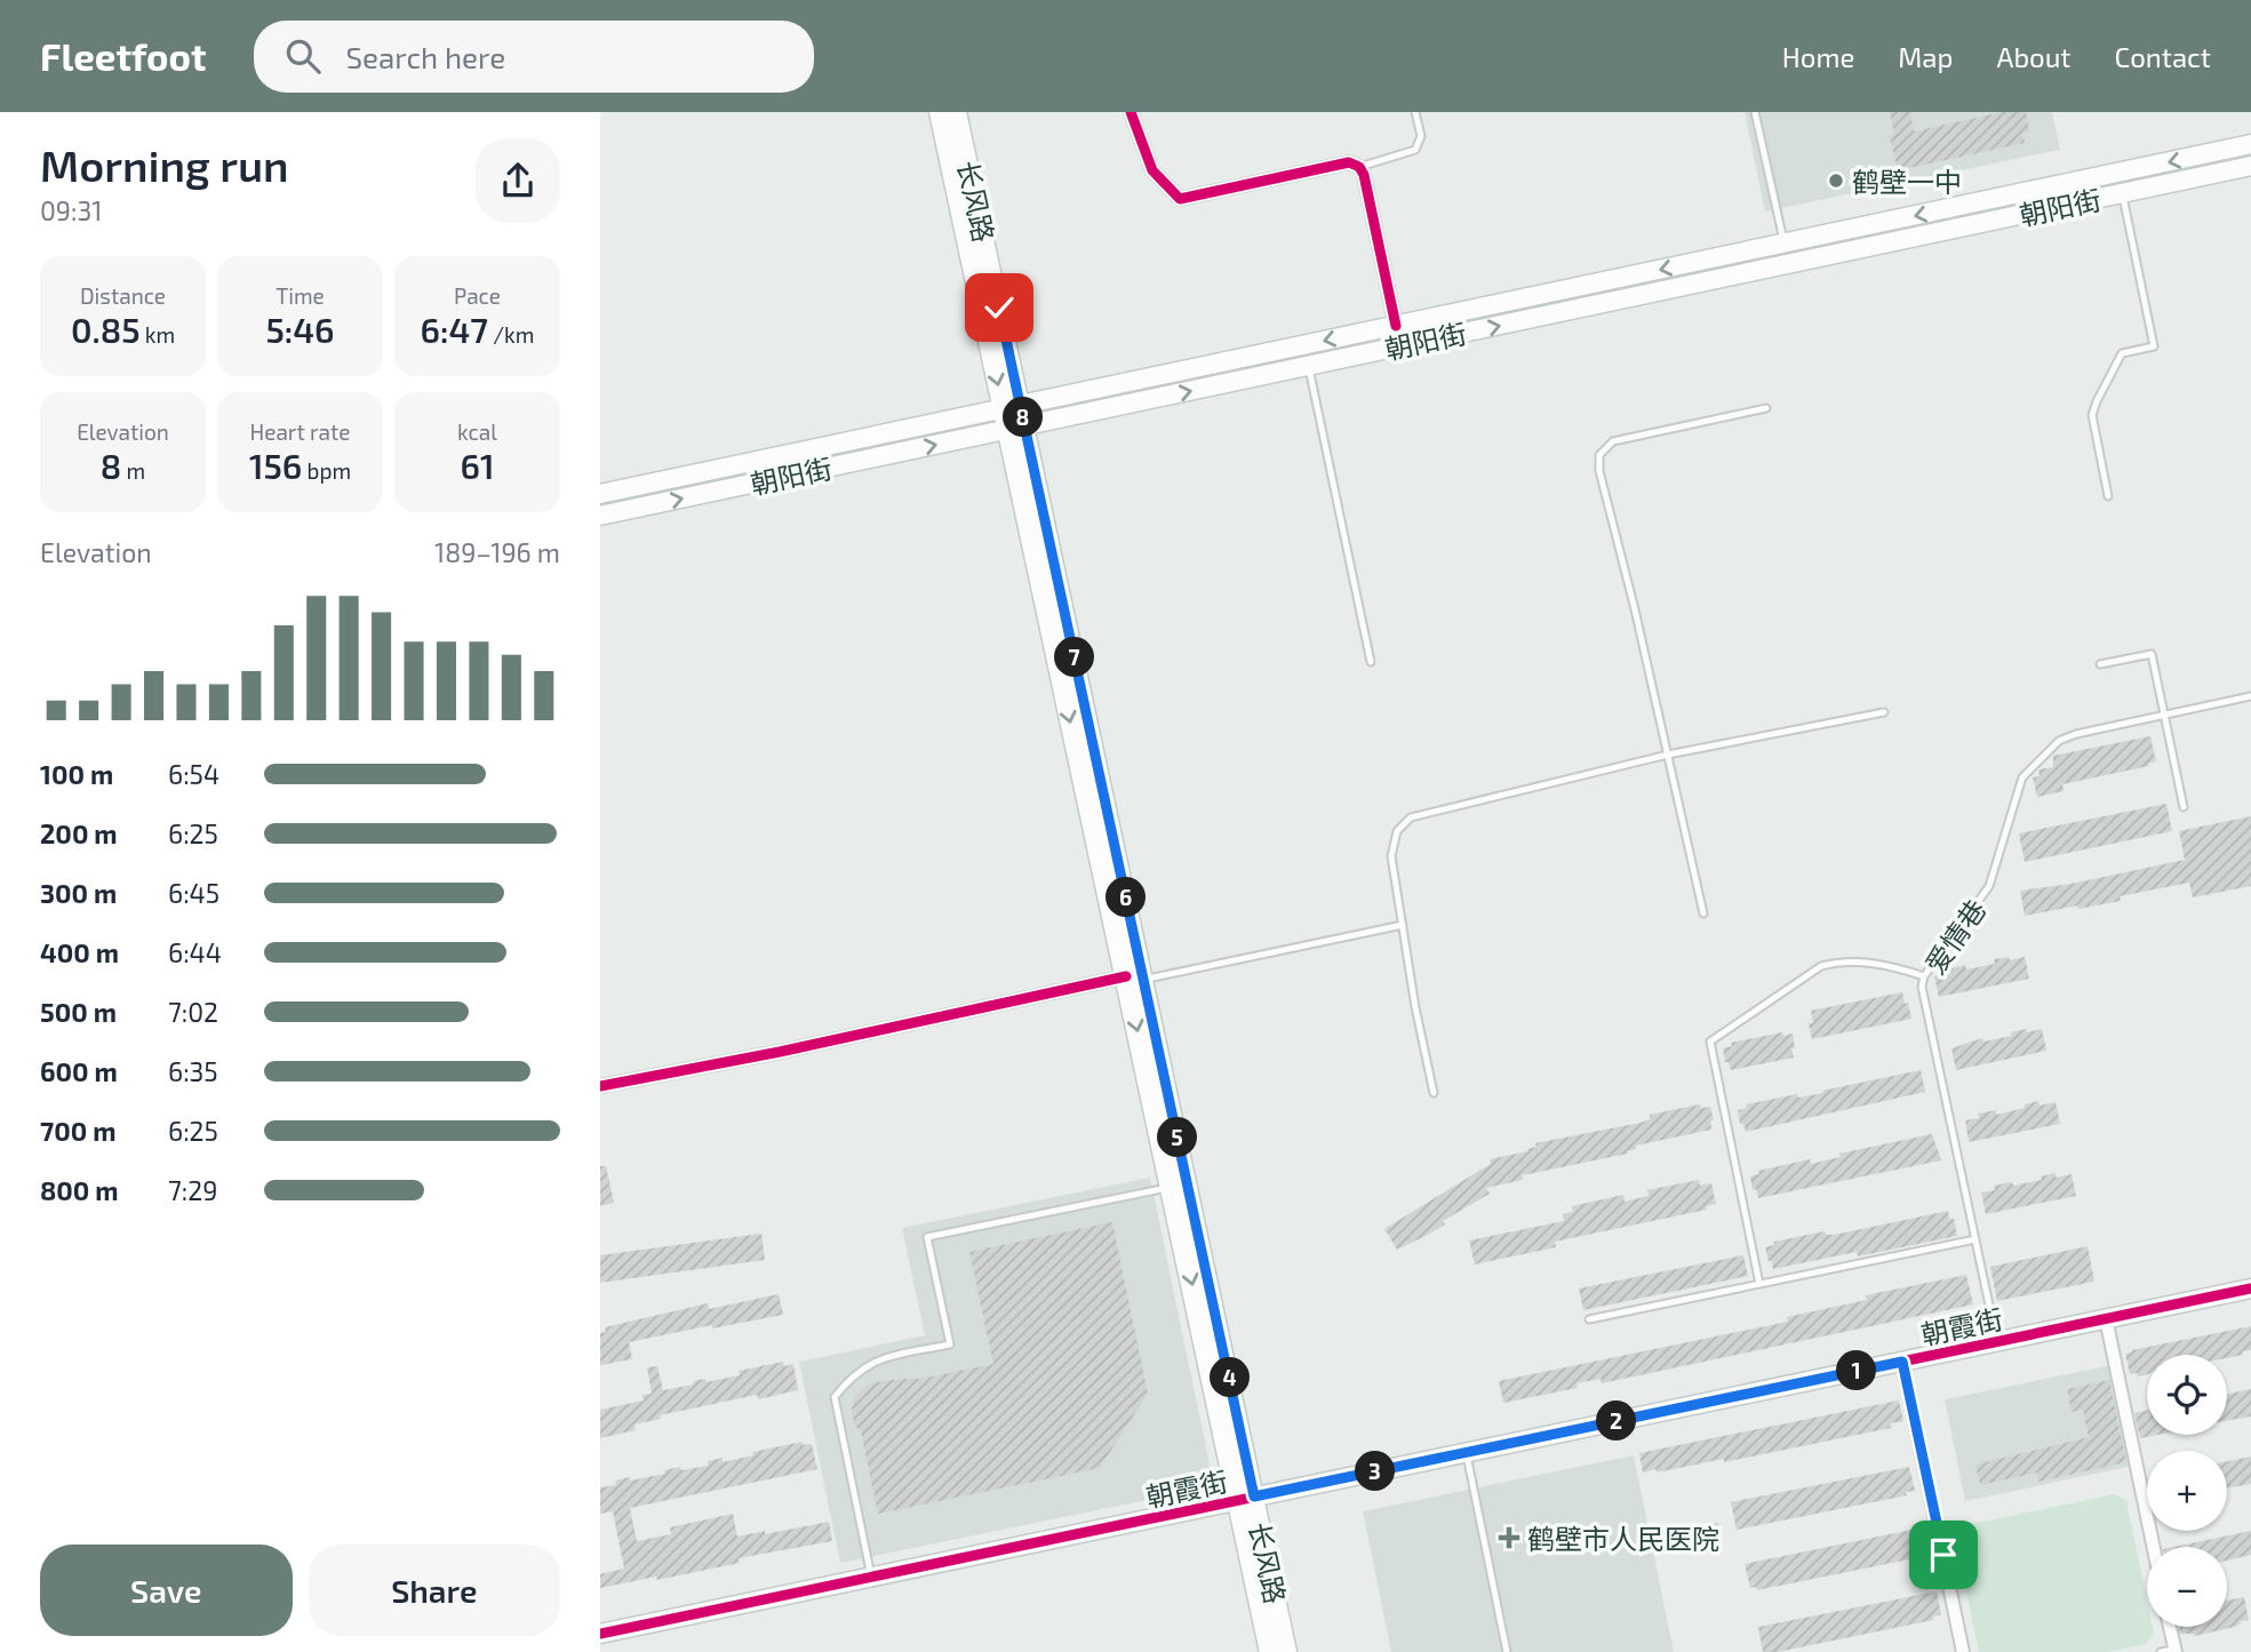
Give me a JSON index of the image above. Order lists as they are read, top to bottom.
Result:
{
  "streets": {
    "main road": ["长风路", "朝阳街", "朝霞街"],
    "lane": ["爱情巷"]
  },
  "crossings": [
    ["长风路", "朝阳街"],
    ["长风路", "朝霞街"],
    ["爱情巷", "朝霞街"]
  ],
  "places": {
    "other": ["鹤壁一中"],
    "health": ["鹤壁市人民医院"]
  },
  "page": {
    "header": "Fleetfoot",
    "search": "Search here",
    "nav": [
      "Home",
      "Map",
      "About",
      "Contact"
    ],
    "heading": ["Morning run", "09:31"],
    "stats": [
      ["Distance", "0.85 km"],
      ["Time", "5:46"],
      ["Pace", "6:47 /km"],
      ["Elevation", "8 m"],
      ["Heart rate", "156 bpm"],
      ["kcal", "61"]
    ],
    "pins": [
      "8",
      "7",
      "6",
      "5",
      "1",
      "4",
      "2",
      "3"
    ],
    "chart": ["Elevation", "189–196 m"],
    "list": [
      {
        "name": "100 m",
        "note": "6:54"
      },
      {
        "name": "200 m",
        "note": "6:25"
      },
      {
        "name": "300 m",
        "note": "6:45"
      },
      {
        "name": "400 m",
        "note": "6:44"
      },
      {
        "name": "500 m",
        "note": "7:02"
      },
      {
        "name": "600 m",
        "note": "6:35"
      },
      {
        "name": "700 m",
        "note": "6:25"
      },
      {
        "name": "800 m",
        "note": "7:29"
      }
    ],
    "map_buttons": ["+", "−"],
    "buttons": ["Save", "Share"]
  }
}
